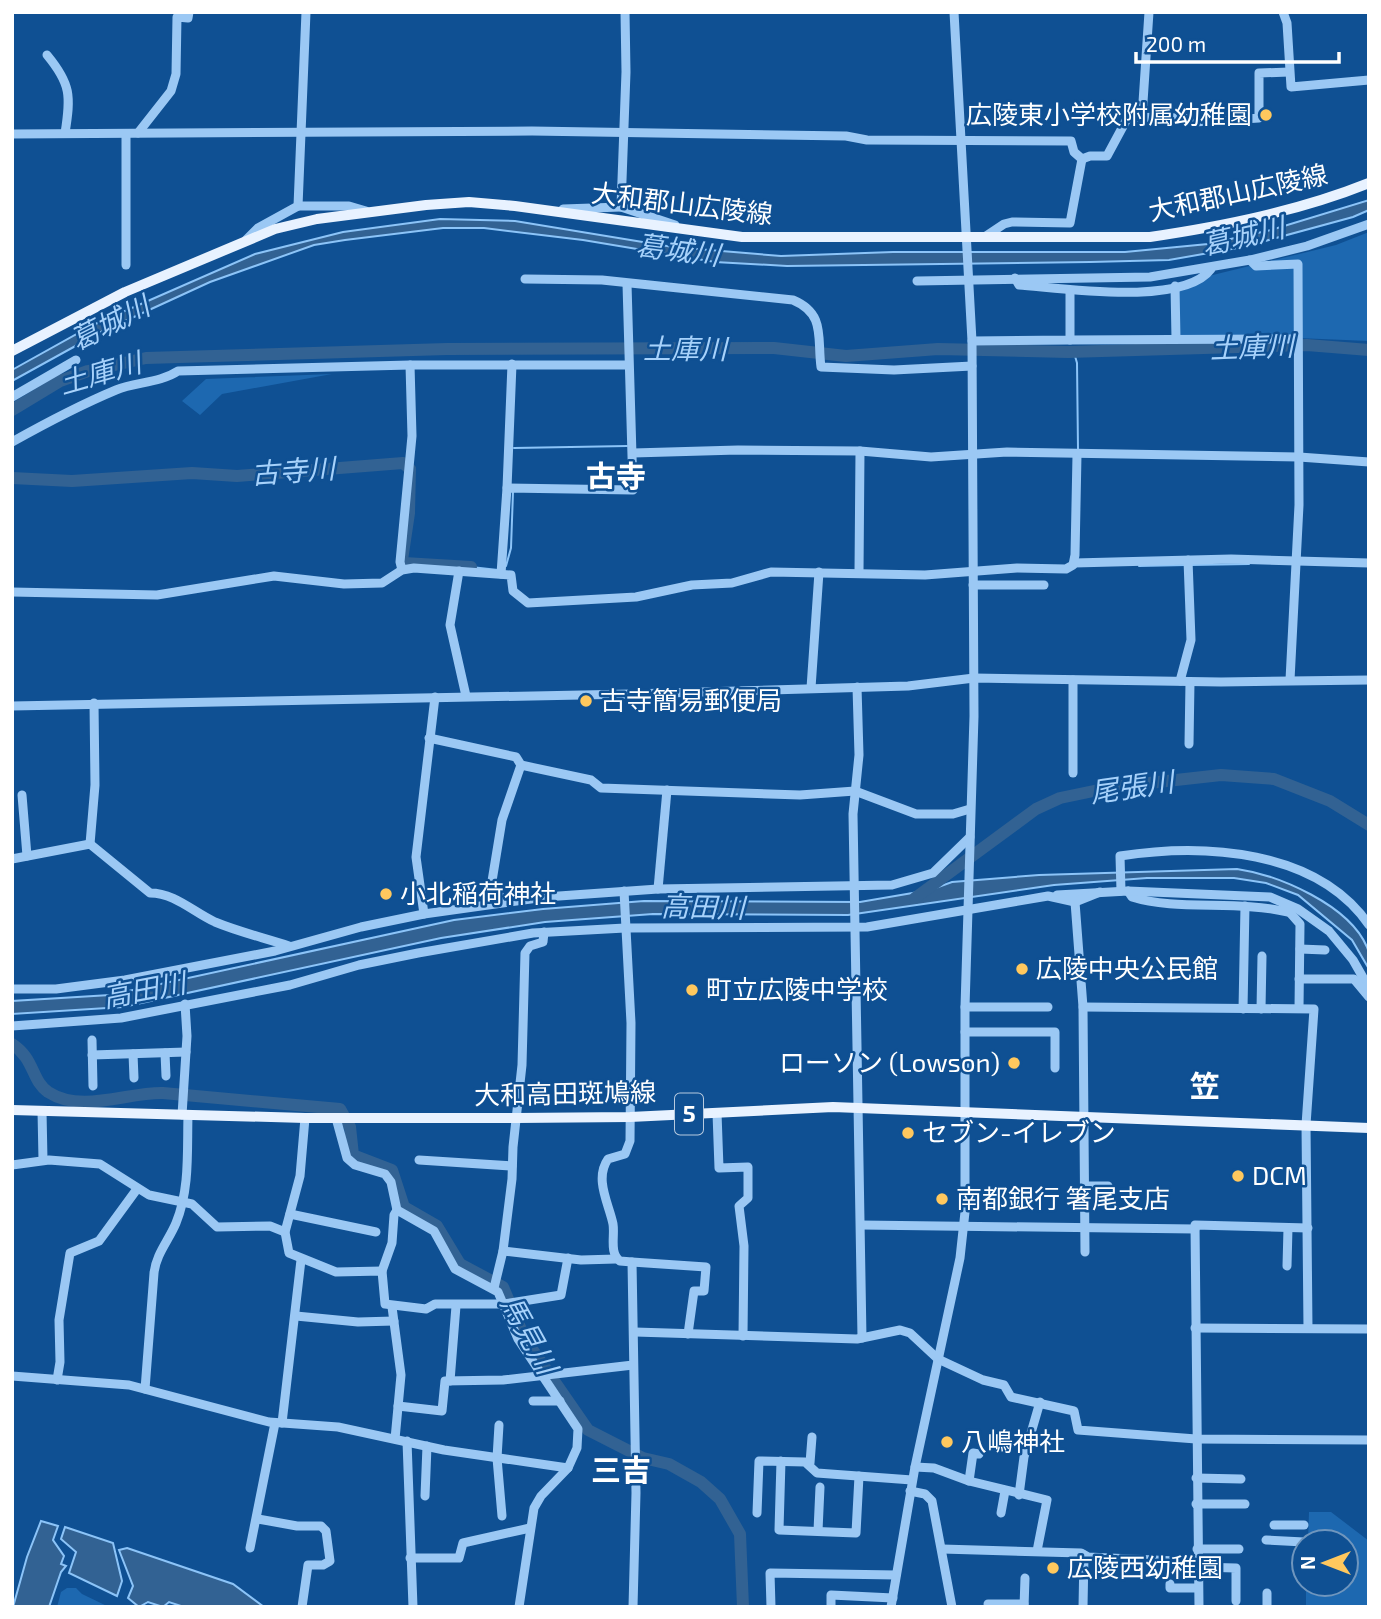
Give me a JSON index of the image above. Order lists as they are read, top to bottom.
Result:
{
  "streets": {
    "main road": ["大和郡山広陵線", "大和高田斑鳩線", "5"]
  },
  "districts": ["古寺", "笠", "三吉"],
  "water": [
    "葛城川",
    "土庫川",
    "古寺川",
    "尾張川",
    "高田川",
    "馬見川"
  ],
  "places": [
    "広陵東小学校附属幼稚園",
    "古寺簡易郵便局",
    "小北稲荷神社",
    "広陵中央公民館",
    "町立広陵中学校",
    "ローソン (Lowson)",
    "セブン-イレブン",
    "DCM",
    "南都銀行 箸尾支店",
    "八嶋神社",
    "広陵西幼稚園"
  ],
  "scale_bar": "200 m",
  "north": "left"
}
